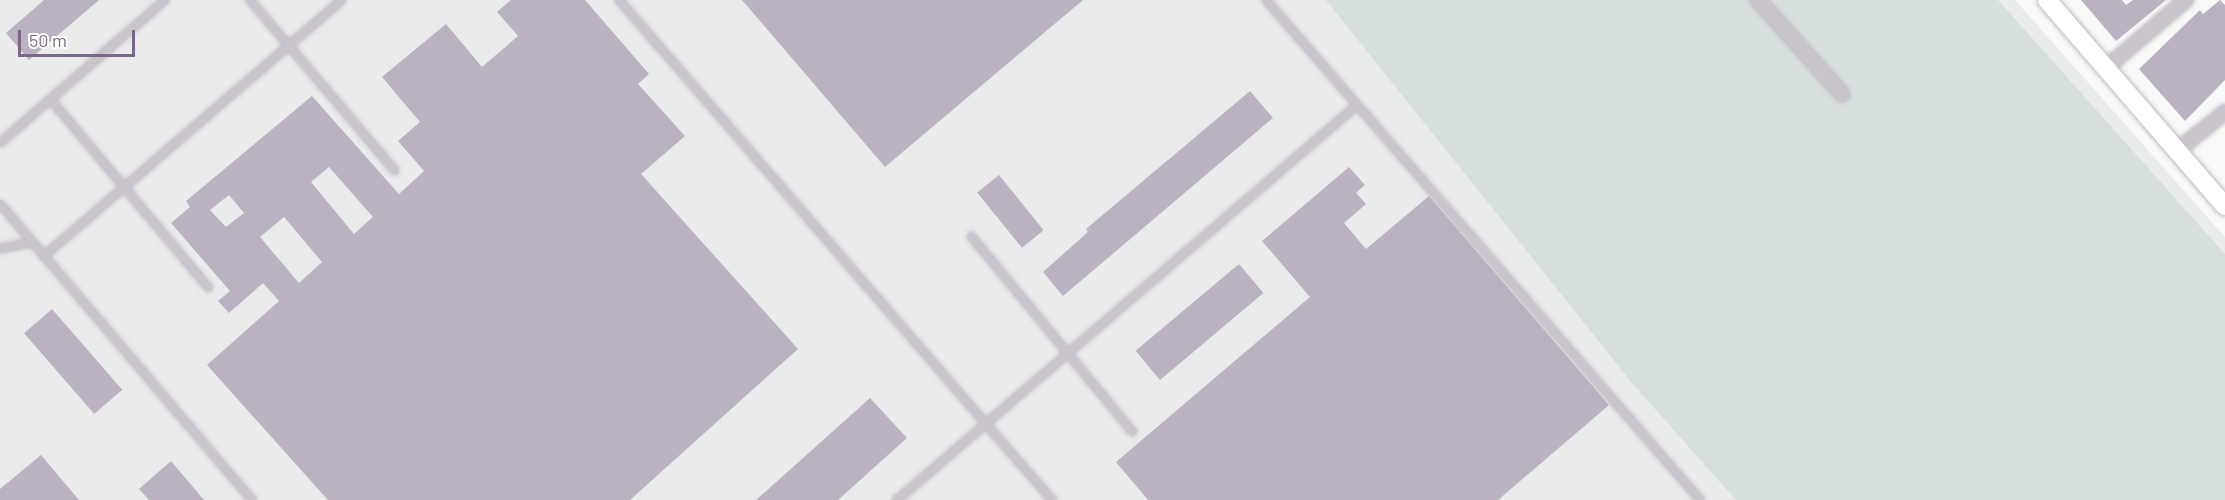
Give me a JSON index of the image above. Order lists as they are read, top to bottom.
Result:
{
  "scale_bar": "50 m"
}
